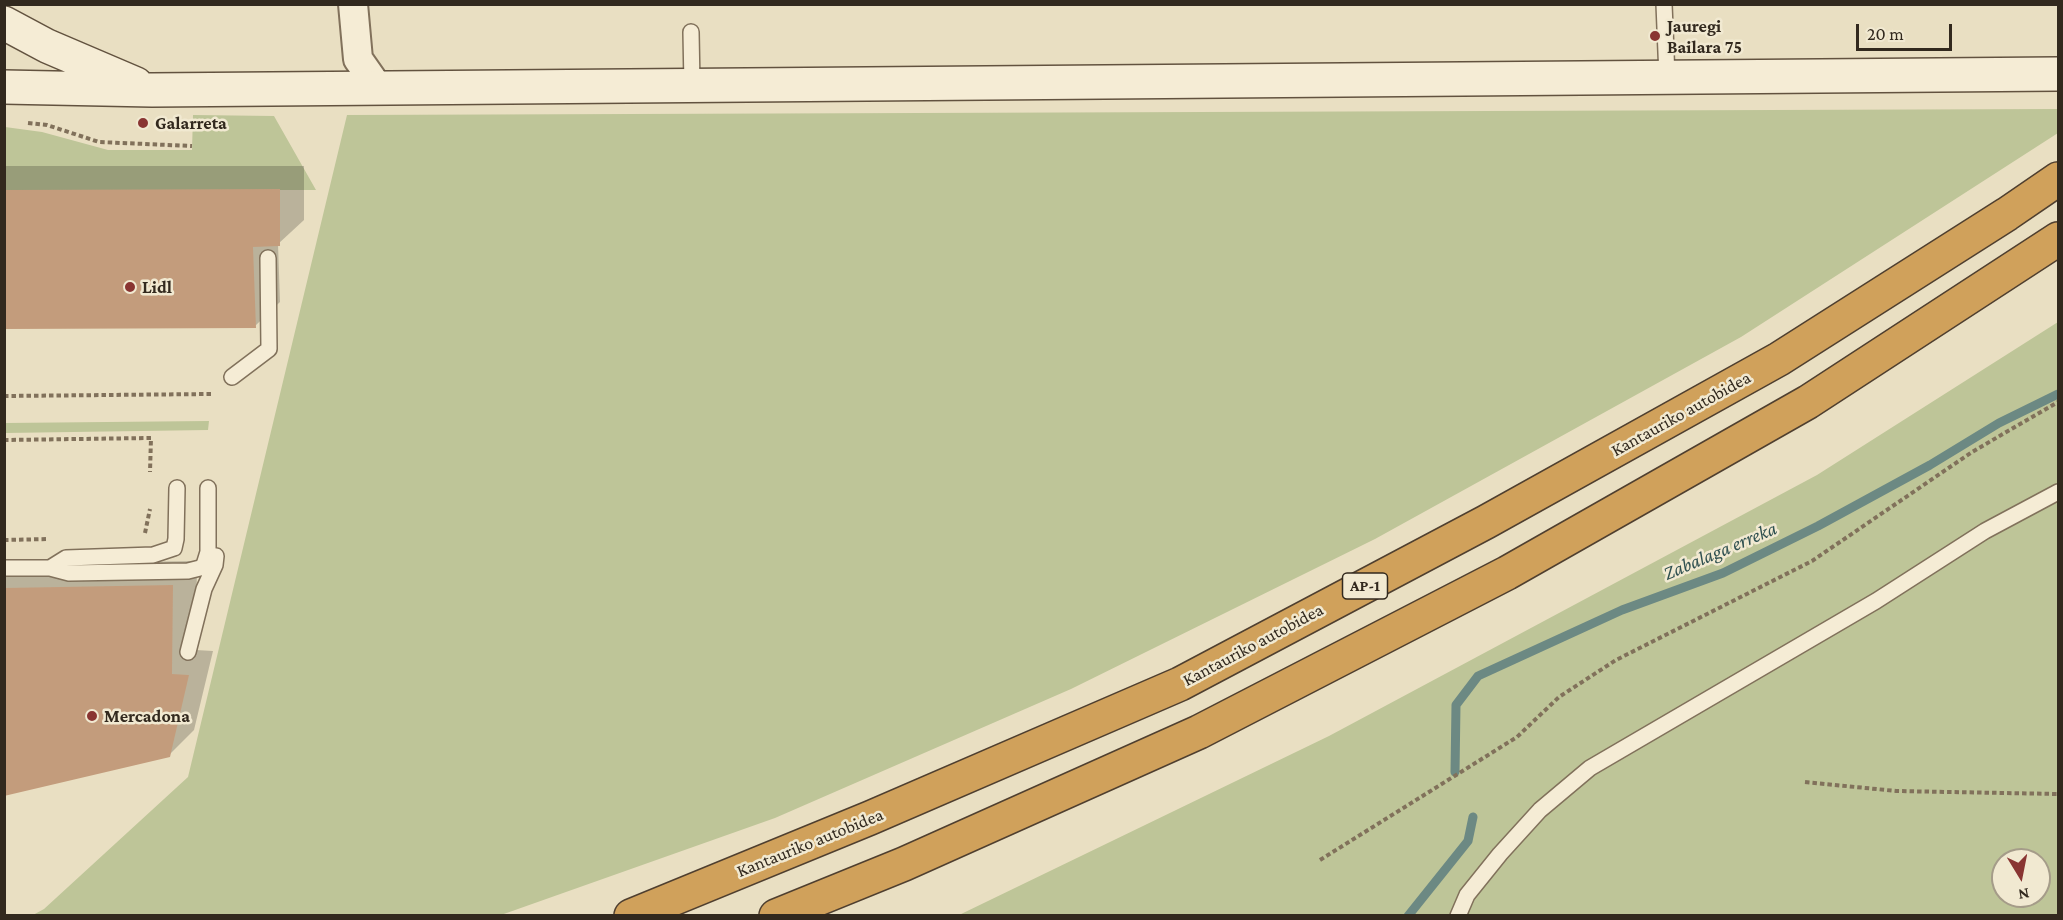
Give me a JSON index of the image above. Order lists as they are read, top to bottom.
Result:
{
  "streets": {
    "highway": ["Kantauriko autobidea", "AP-1"]
  },
  "water": ["Zabalaga erreka"],
  "places": [
    "Jauregi Bailara 75",
    "Galarreta",
    "Lidl",
    "Mercadona"
  ],
  "scale_bar": "20 m",
  "north": "bottom"
}
